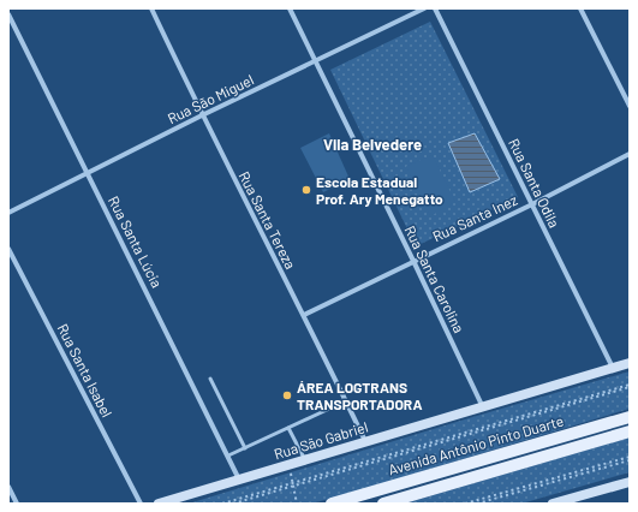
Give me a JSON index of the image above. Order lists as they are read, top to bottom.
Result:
{
  "streets": {
    "main road": ["Rua São Gabriel", "Avenida Antônio Pinto Duarte"],
    "street": [
      "Rua São Miguel",
      "Rua Santa Odila",
      "Rua Santa Inez",
      "Rua Santa Tereza",
      "Rua Santa Lúcia",
      "Rua Santa Carolina",
      "Rua Santa Isabel"
    ]
  },
  "crossings": [
    ["Rua São Miguel", "Rua Santa Tereza"],
    ["Rua São Miguel", "Rua Santa Lúcia"],
    ["Rua São Miguel", "Rua Santa Carolina"],
    ["Rua Santa Odila", "Rua Santa Inez"],
    ["Rua Santa Odila", "Rua São Gabriel"],
    ["Rua Santa Inez", "Rua Santa Tereza"],
    ["Rua Santa Inez", "Rua Santa Carolina"],
    ["Rua Santa Tereza", "Rua São Gabriel"],
    ["Rua Santa Lúcia", "Rua São Gabriel"],
    ["Rua Santa Carolina", "Rua São Gabriel"]
  ],
  "districts": ["Vila Belvedere"],
  "places": ["Escola Estadual Prof. Ary Menegatto", "ÁREA LOGTRANS TRANSPORTADORA"]
}
